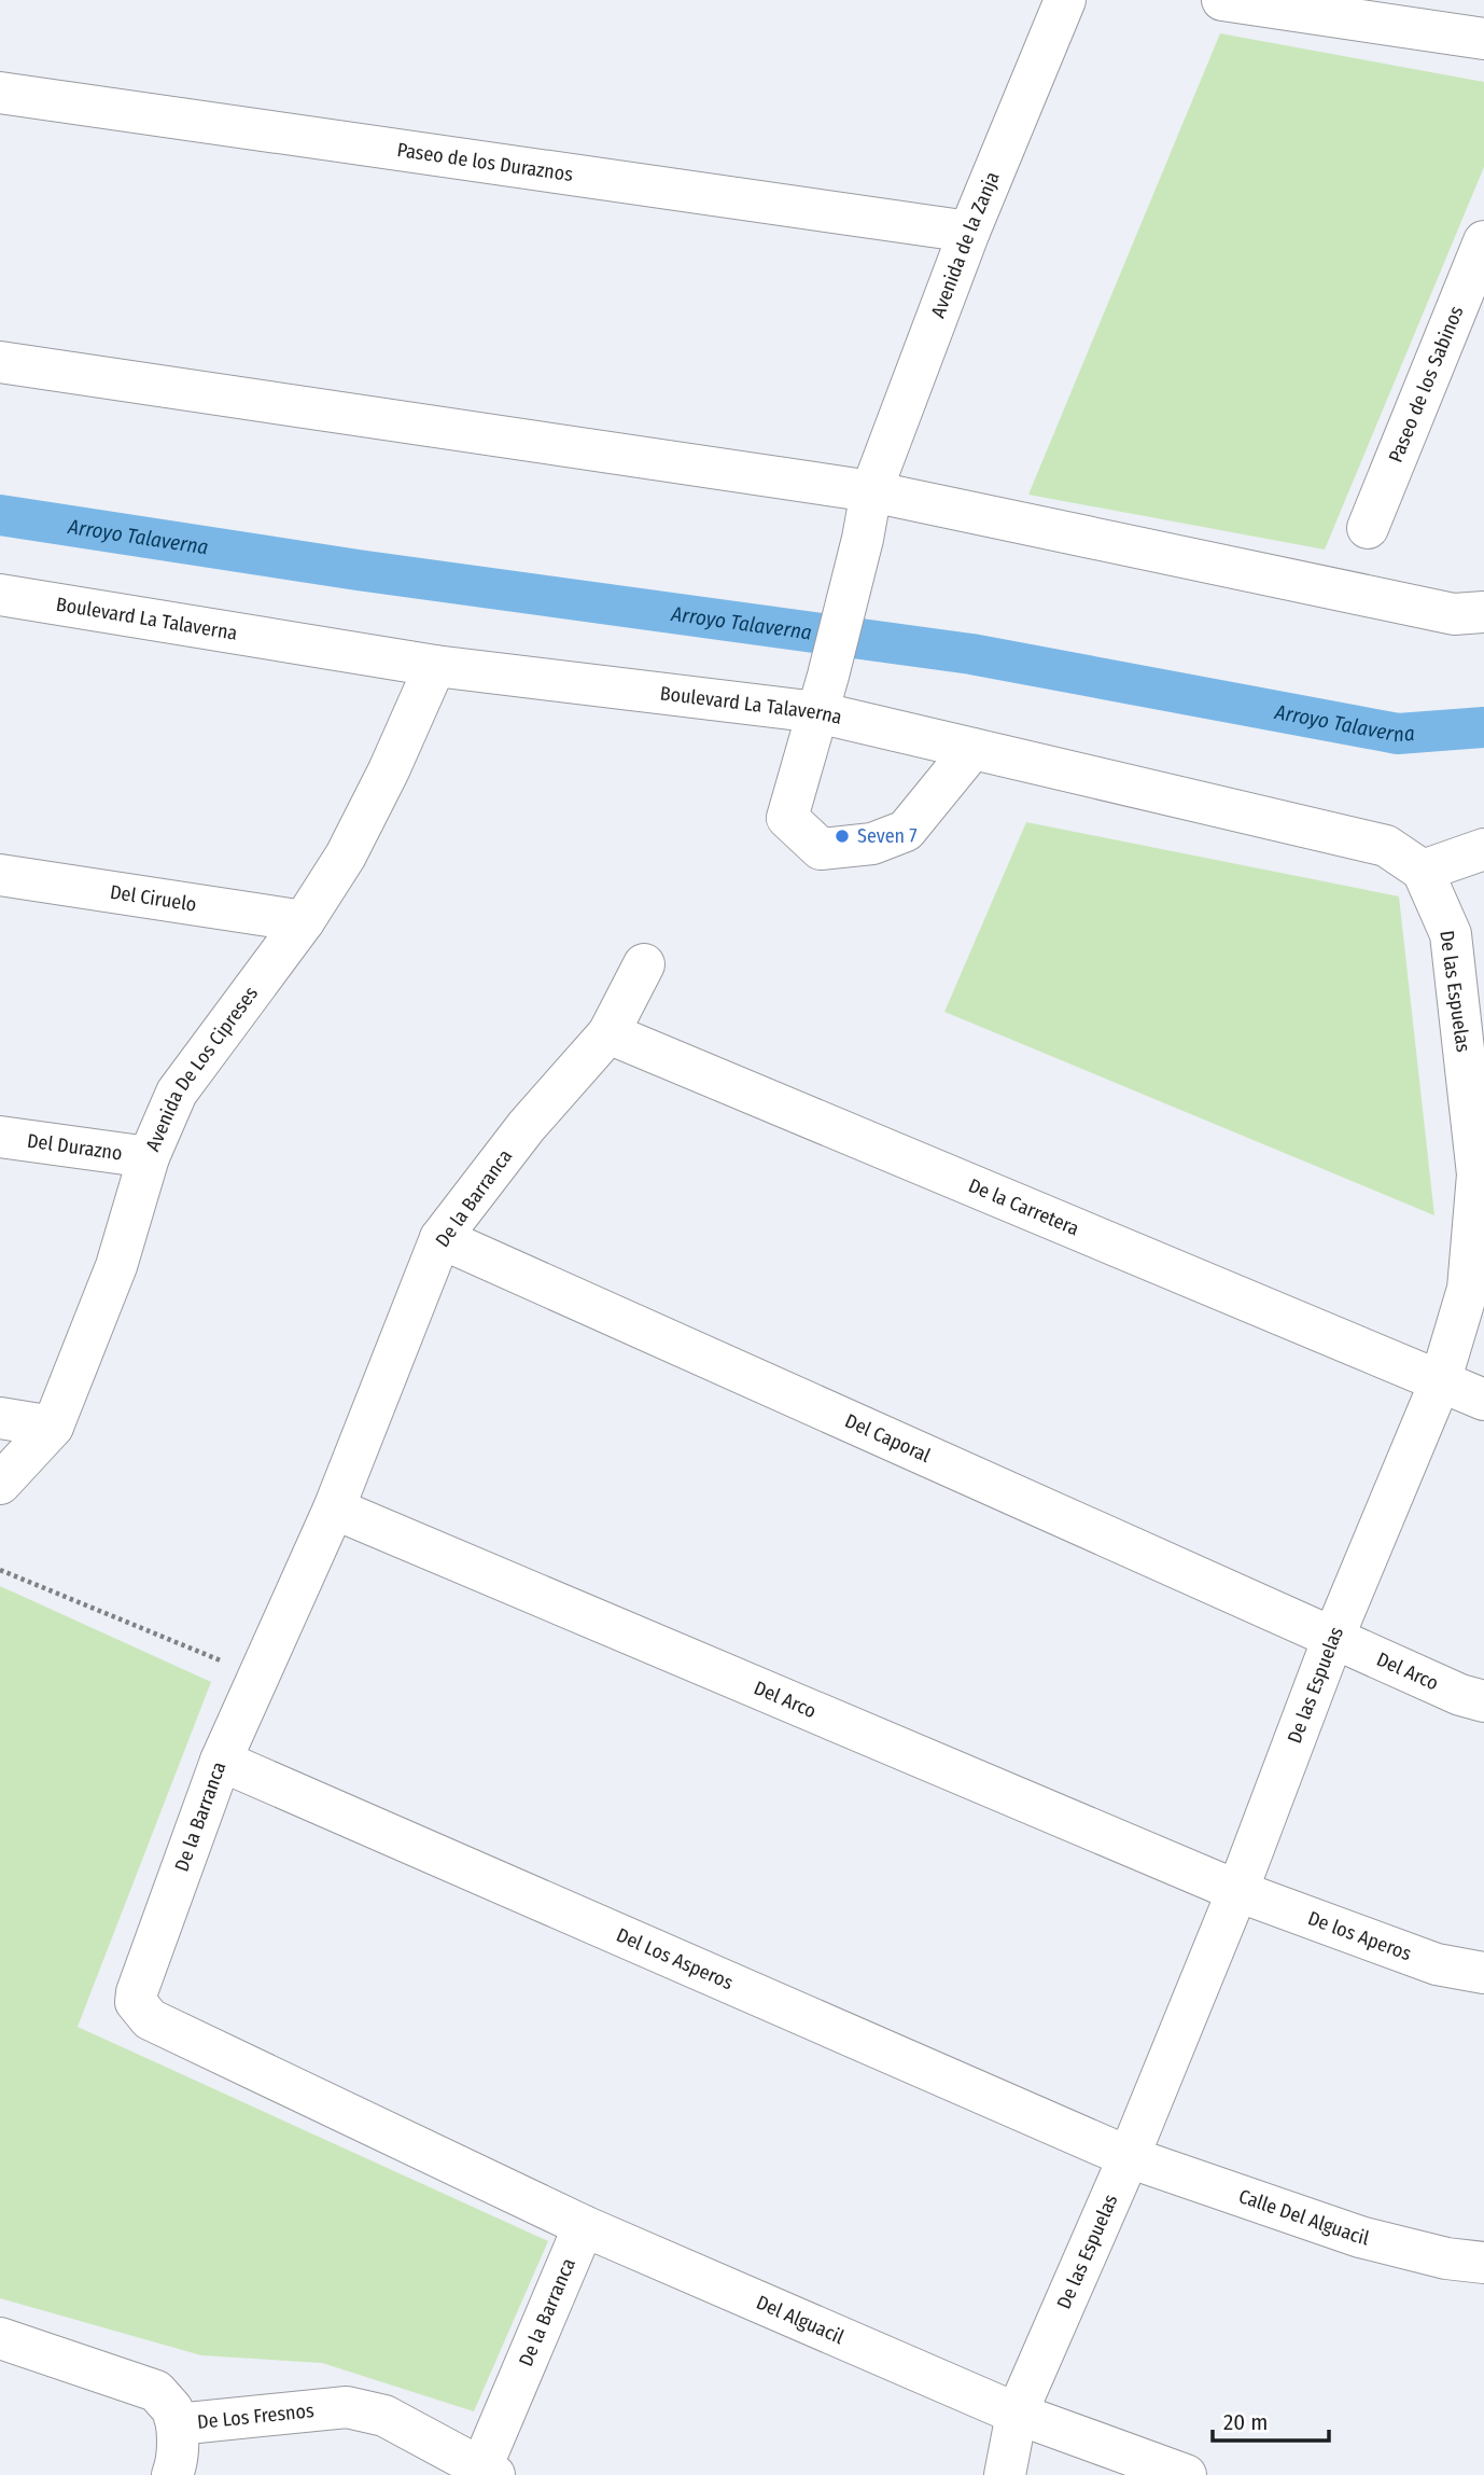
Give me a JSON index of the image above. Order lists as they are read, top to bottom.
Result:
{
  "streets": {
    "street": [
      "Paseo de los Duraznos",
      "Avenida de la Zanja",
      "Paseo de los Sabinos",
      "Boulevard La Talaverna",
      "Del Ciruelo",
      "De las Espuelas",
      "Avenida De Los Cipreses",
      "Del Durazno",
      "De la Barranca",
      "De la Carretera",
      "Del Caporal",
      "Del Arco",
      "De los Aperos",
      "Del Los Asperos",
      "Calle Del Alguacil",
      "Del Alguacil",
      "De Los Fresnos"
    ]
  },
  "crossings": [
    ["Paseo de los Duraznos", "Avenida de la Zanja"],
    ["Avenida de la Zanja", "Boulevard La Talaverna"],
    ["Boulevard La Talaverna", "De las Espuelas"],
    ["Boulevard La Talaverna", "Avenida De Los Cipreses"],
    ["Del Ciruelo", "Avenida De Los Cipreses"],
    ["De las Espuelas", "De la Carretera"],
    ["De las Espuelas", "Del Caporal"],
    ["De las Espuelas", "Del Arco"],
    ["De las Espuelas", "De los Aperos"],
    ["De las Espuelas", "Del Los Asperos"],
    ["De las Espuelas", "Calle Del Alguacil"],
    ["De las Espuelas", "Del Alguacil"],
    ["Avenida De Los Cipreses", "Del Durazno"],
    ["De la Barranca", "De la Carretera"],
    ["De la Barranca", "Del Caporal"],
    ["De la Barranca", "Del Arco"],
    ["De la Barranca", "Del Los Asperos"],
    ["De la Barranca", "Del Alguacil"],
    ["De la Barranca", "De Los Fresnos"],
    ["Del Caporal", "Del Arco"],
    ["Del Arco", "De los Aperos"],
    ["Del Los Asperos", "Calle Del Alguacil"]
  ],
  "water": ["Arroyo Talaverna"],
  "places": ["Seven 7"],
  "scale_bar": "20 m"
}
